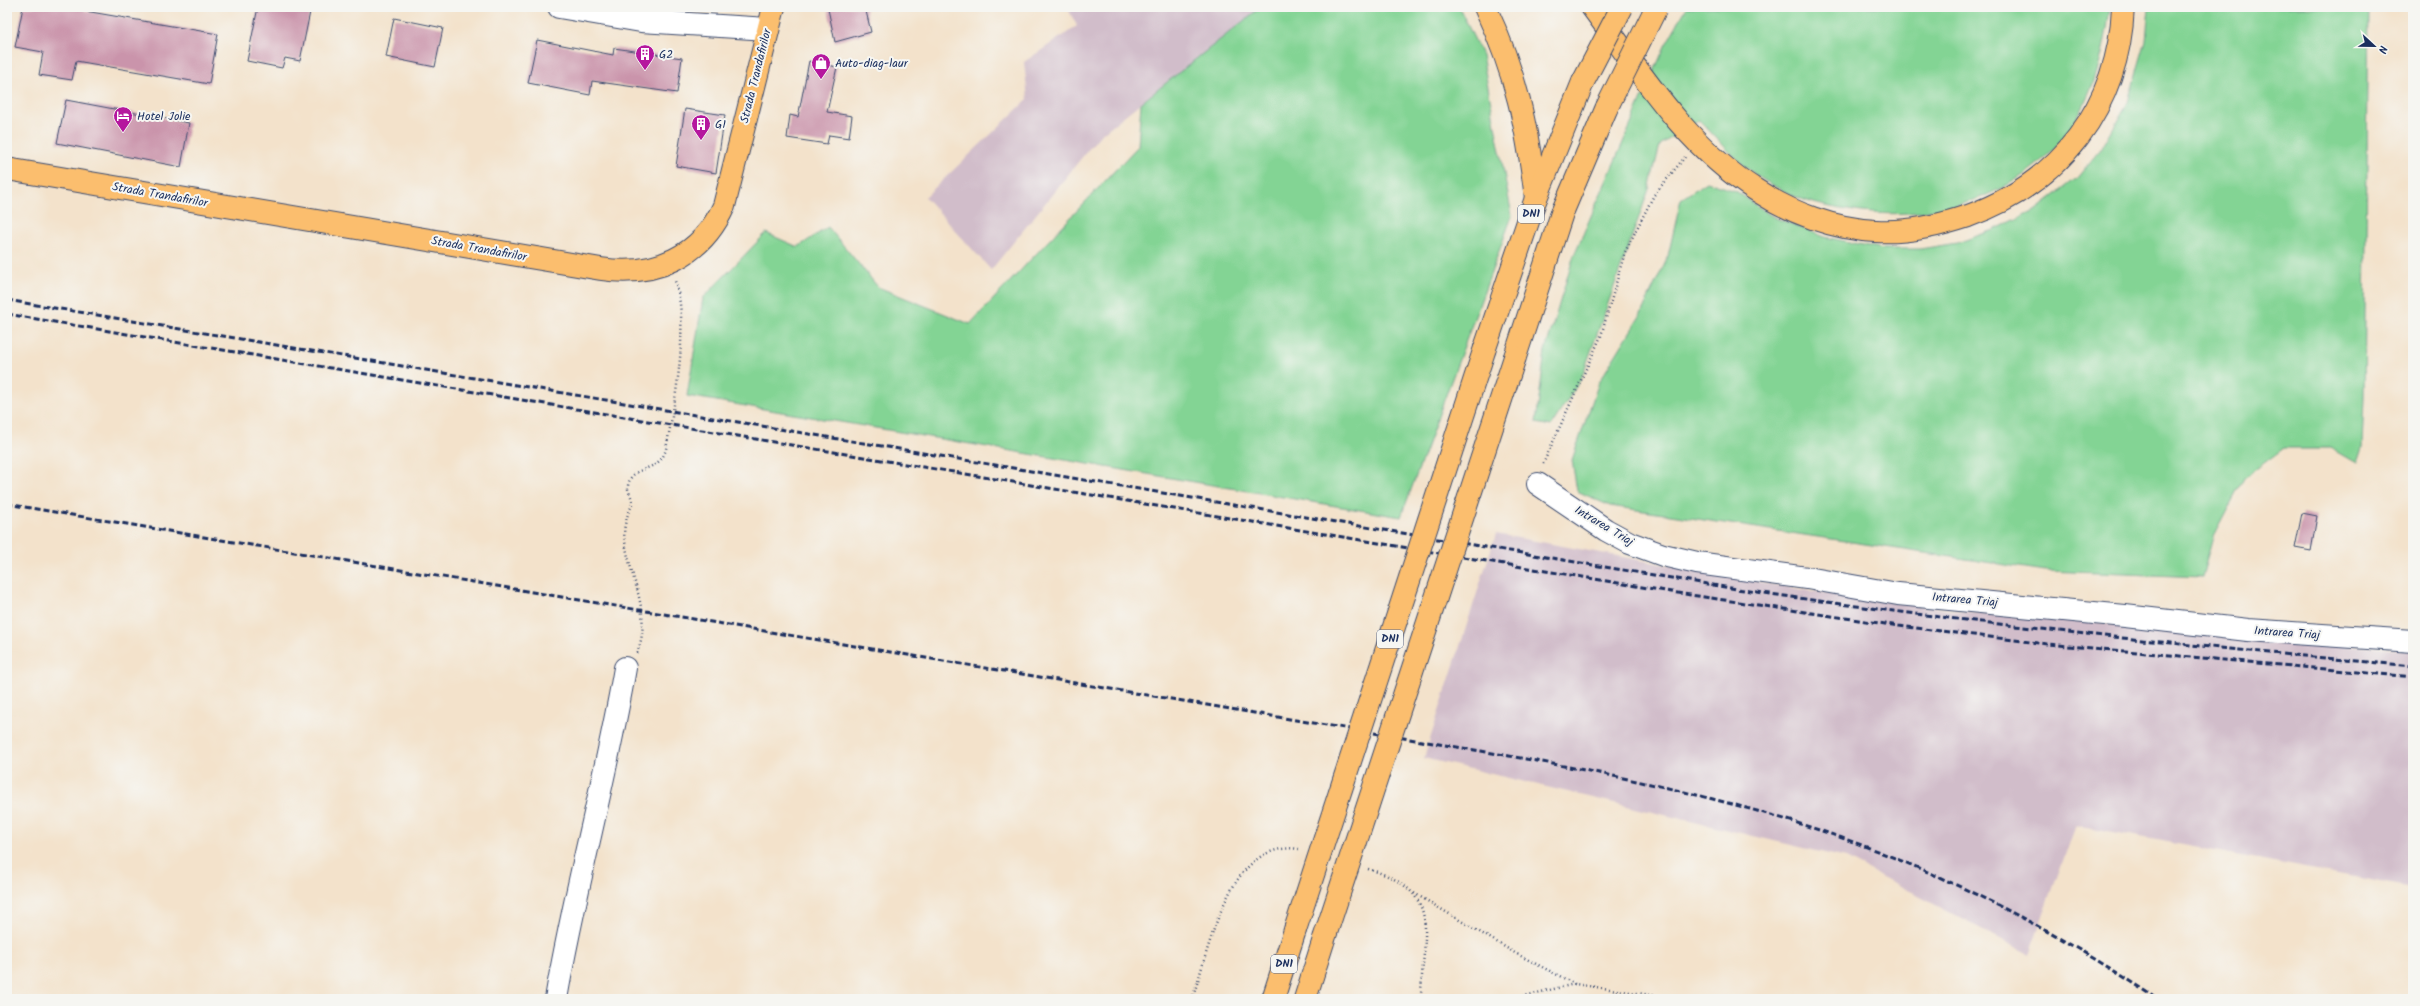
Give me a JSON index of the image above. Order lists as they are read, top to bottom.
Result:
{
  "streets": {
    "main road": ["Strada Trandafirilor", "DN1"],
    "street": ["Intrarea Triaj"]
  },
  "places": {
    "building": ["G2", "G1"],
    "shop": ["Auto-diag-laur"],
    "hotel": ["Hotel Jolie"]
  },
  "north": "right"
}
